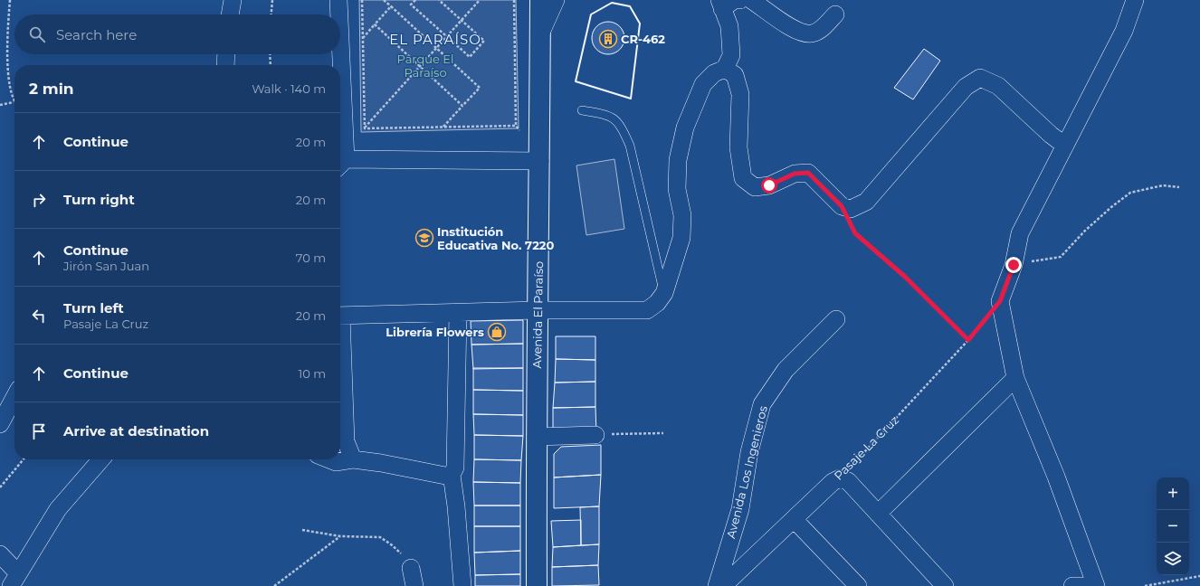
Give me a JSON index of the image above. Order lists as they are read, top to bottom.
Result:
{
  "streets": {
    "street": ["Avenida El Paraíso", "Pasaje La Cruz", "Avenida Los Ingenieros"]
  },
  "districts": ["EL PARAÍSO"],
  "parks": ["Parque El Paraíso"],
  "places": {
    "building": ["CR-462"],
    "school or university": ["Institución Educativa No. 7220"],
    "shop": ["Librería Flowers"]
  },
  "page": {
    "search": "Search here",
    "heading": ["2 min", "Walk · 140 m"],
    "list": [
      ["Continue", "20 m"],
      ["Turn right", "20 m"],
      ["Continue", "Jirón San Juan", "70 m"],
      ["Turn left", "Pasaje La Cruz", "20 m"],
      ["Continue", "10 m"],
      "Arrive at destination"
    ],
    "map_buttons": ["+", "−"]
  }
}
